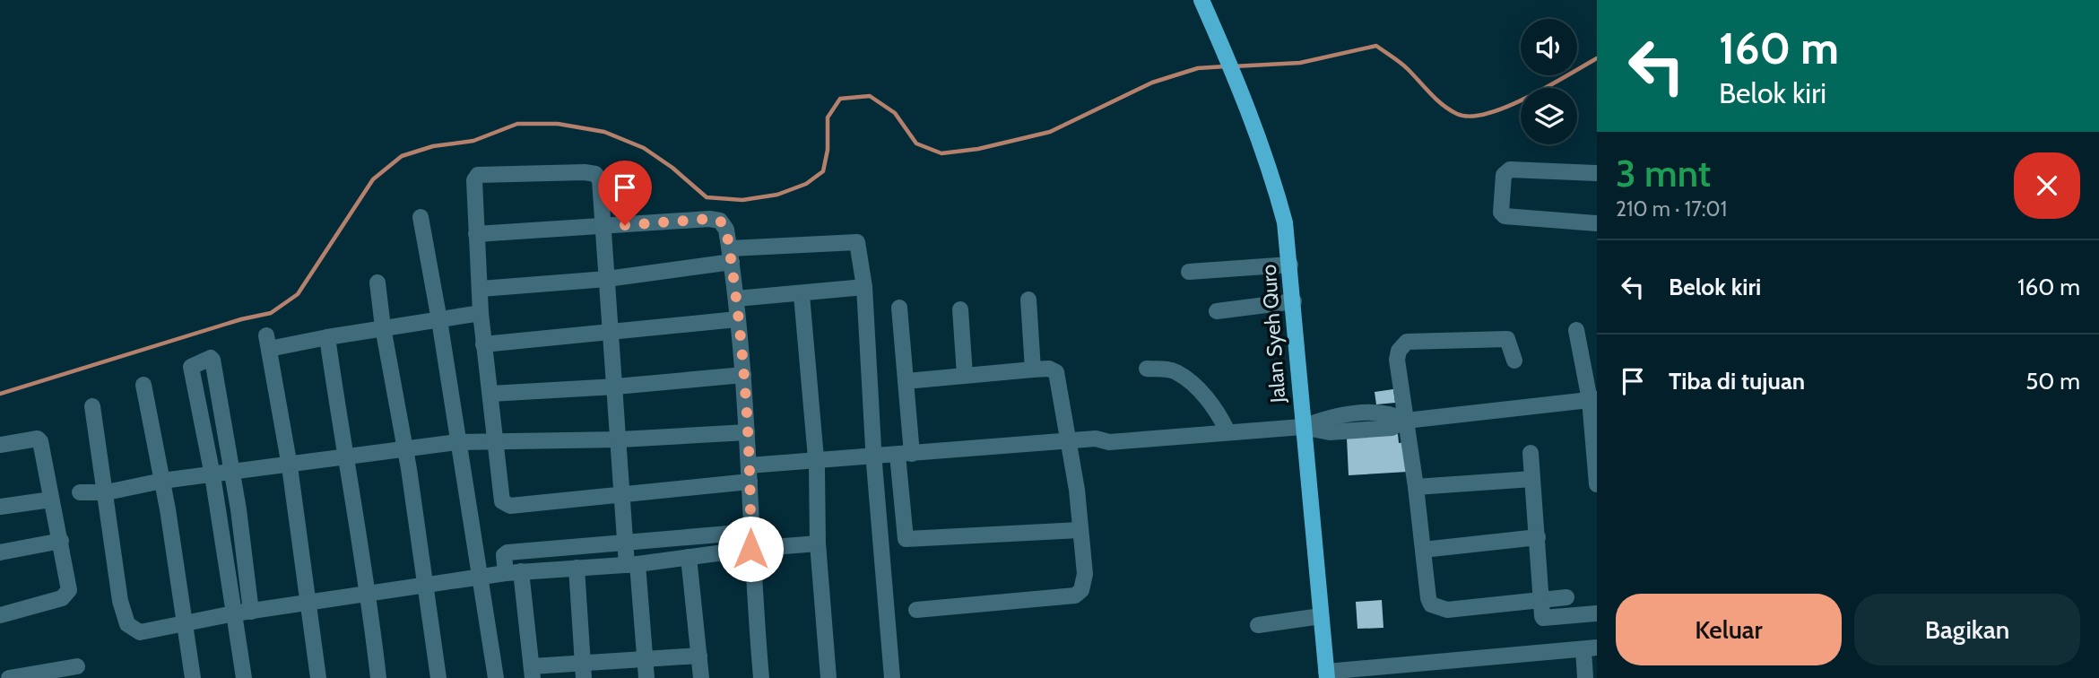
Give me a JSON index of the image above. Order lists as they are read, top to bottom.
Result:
{
  "streets": {
    "main road": ["Jalan Syeh Quro"]
  },
  "page": {
    "turn": ["160 m", "Belok kiri"],
    "heading": ["3 mnt", "210 m · 17:01"],
    "list": [
      {
        "name": "Belok kiri",
        "value": "160 m"
      },
      {
        "name": "Tiba di tujuan",
        "value": "50 m"
      }
    ],
    "buttons": ["Keluar", "Bagikan"]
  }
}
